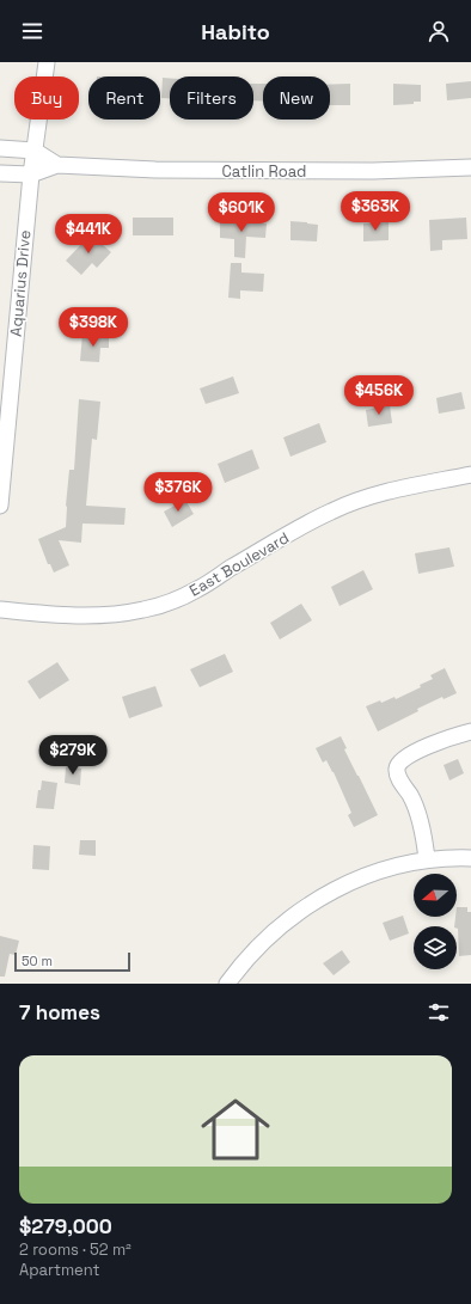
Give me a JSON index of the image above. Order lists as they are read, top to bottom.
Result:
{
  "streets": {
    "street": ["Catlin Road", "Aquarius Drive", "East Boulevard"]
  },
  "crossings": [
    ["Catlin Road", "Aquarius Drive"]
  ],
  "scale_bar": "50 m",
  "north": "left",
  "page": {
    "header": "Habito",
    "chip": [
      "Buy",
      "Rent",
      "Filters",
      "New"
    ],
    "price": [
      "$363K",
      "$601K",
      "$441K",
      "$398K",
      "$456K",
      "$376K",
      "$279K"
    ],
    "scale": "50 m",
    "heading": "7 homes",
    "list": [
      {
        "name": "$279,000",
        "note": "2 rooms · 52 m² · Apartment"
      }
    ]
  }
}
